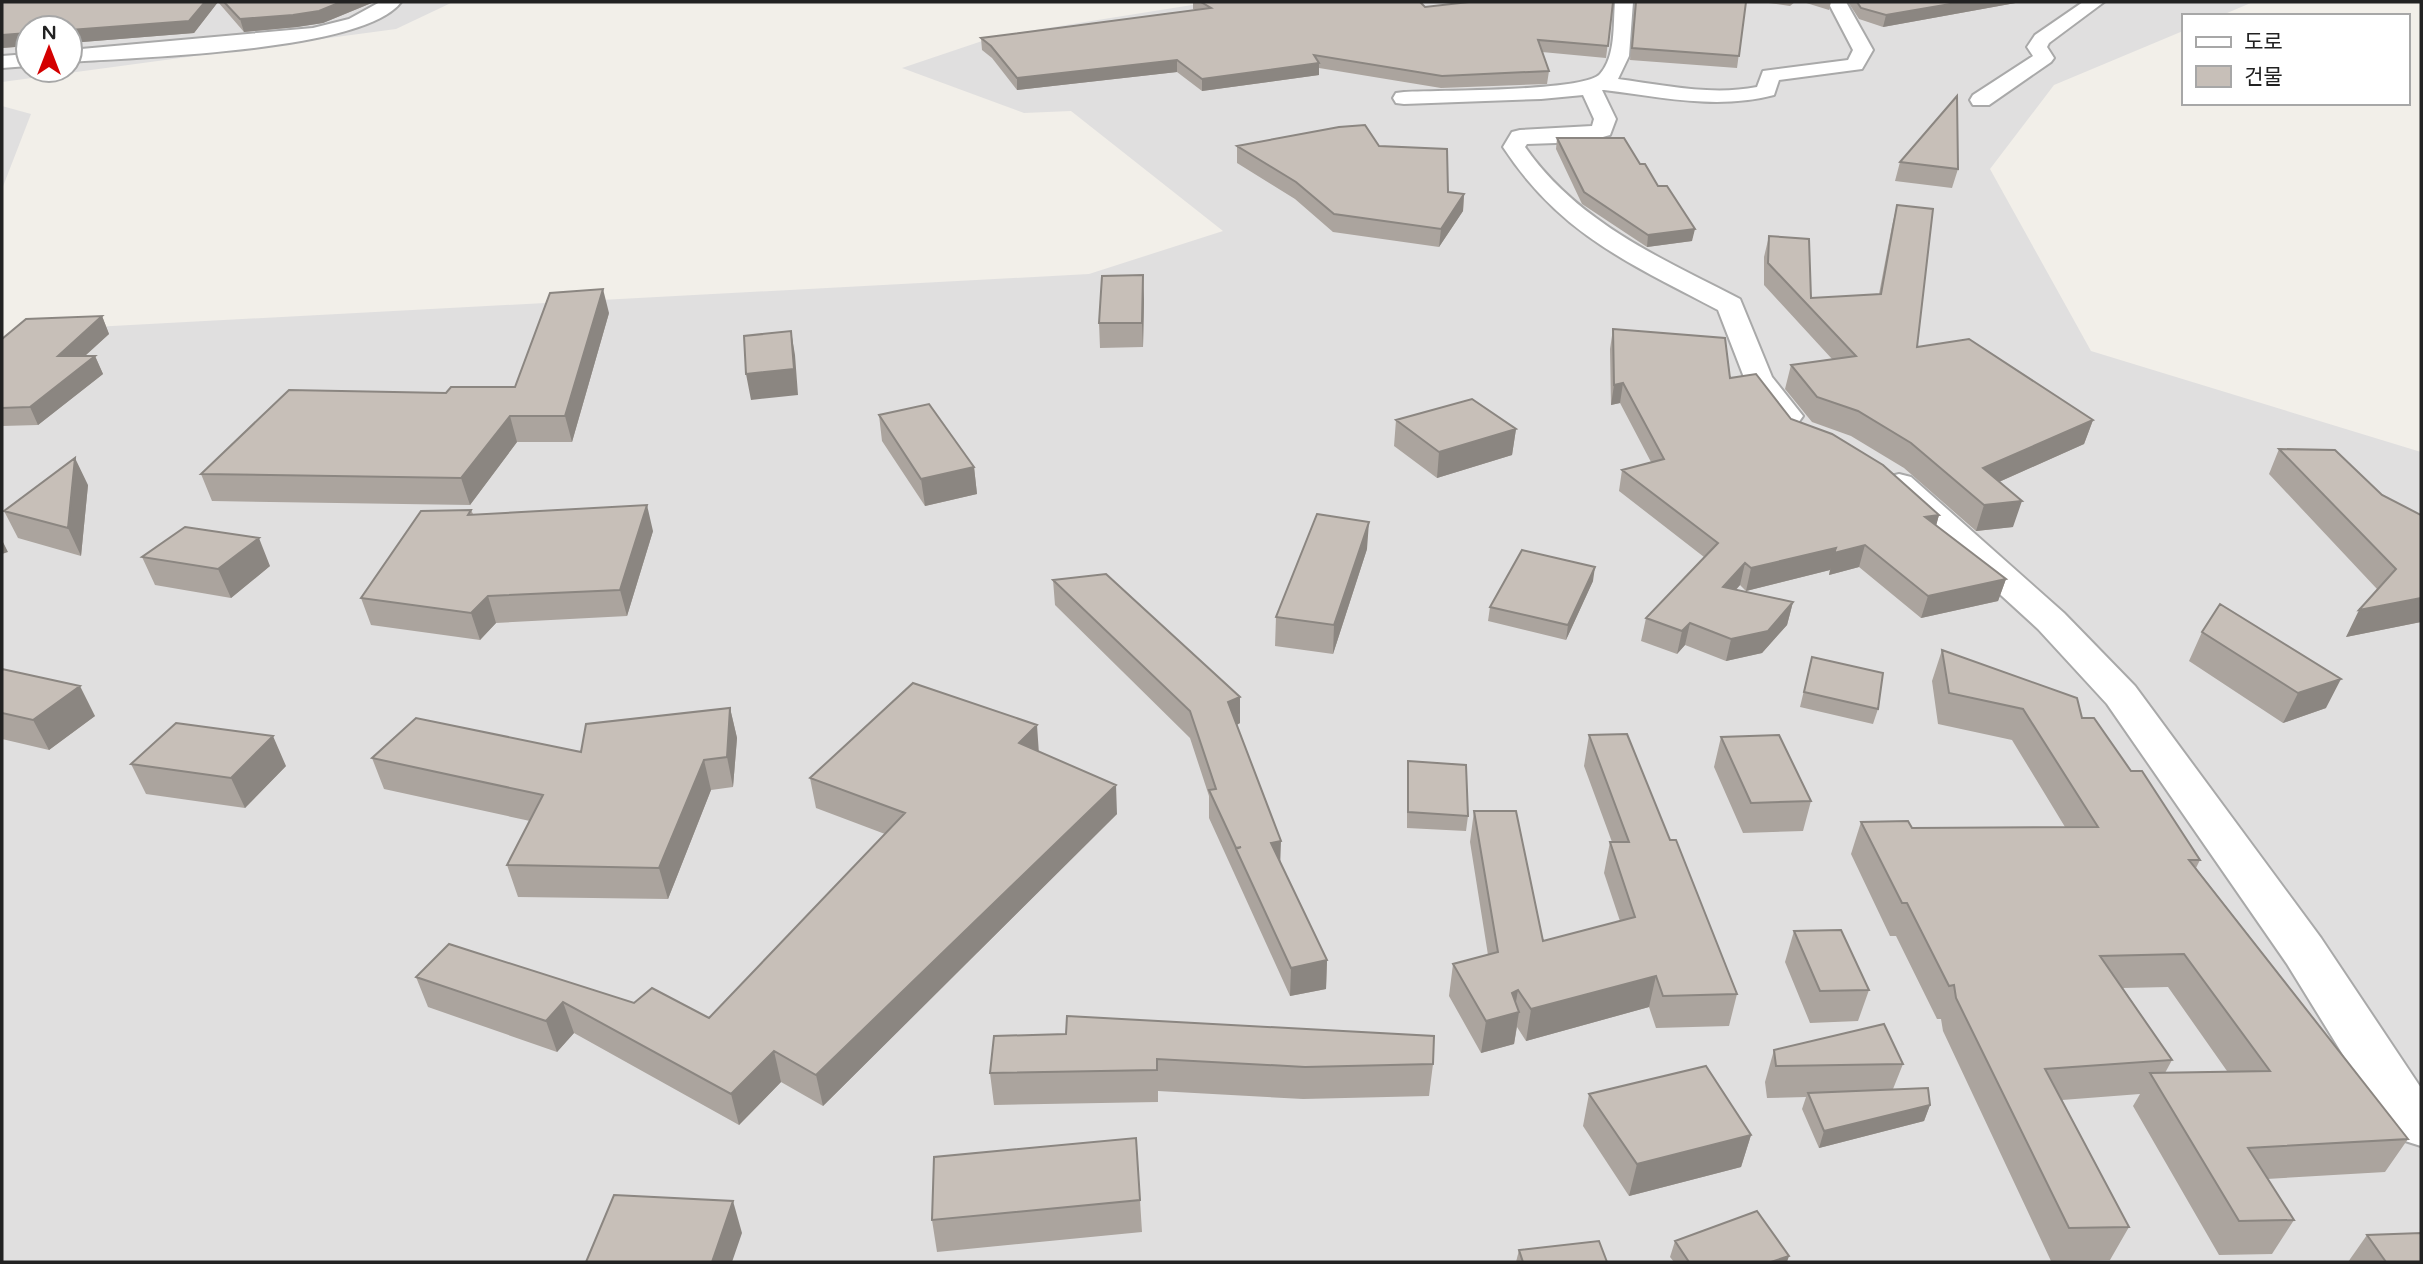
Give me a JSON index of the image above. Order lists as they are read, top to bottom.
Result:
{
  "legend": ["도로", "건물"],
  "north": "top"
}
